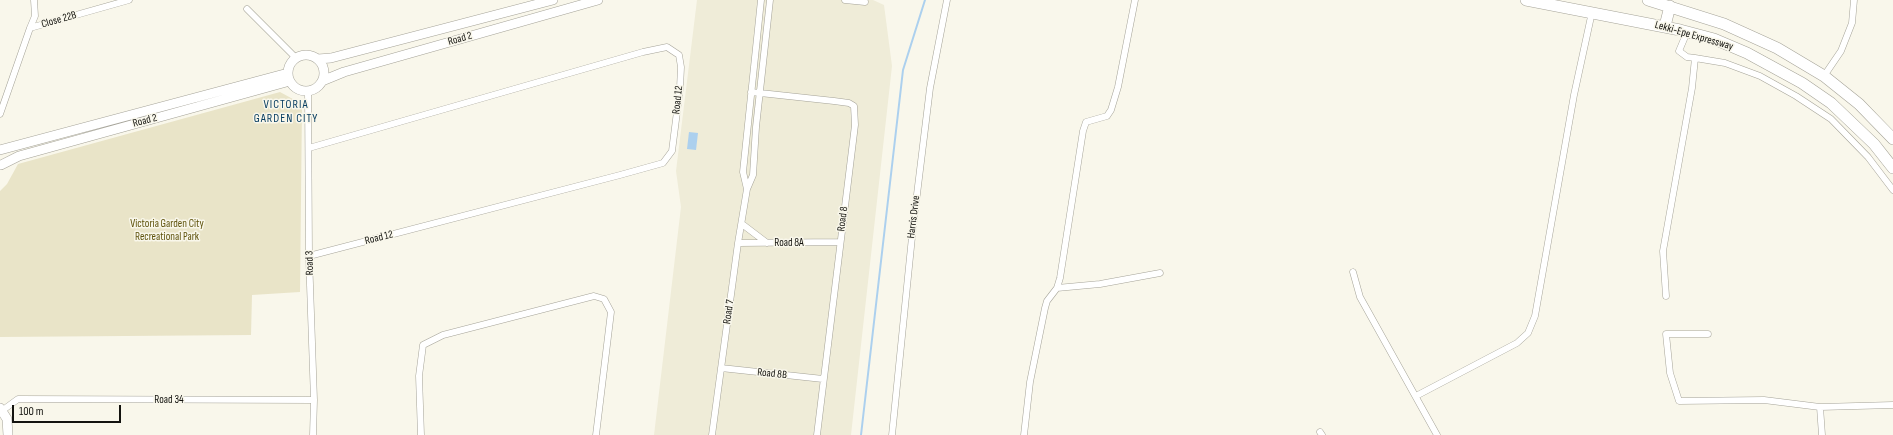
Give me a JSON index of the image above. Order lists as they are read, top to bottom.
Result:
{
  "streets": {
    "highway": ["Lekki-Epe Expressway"],
    "street": [
      "Close 22B",
      "Road 2",
      "Road 12",
      "Harris Drive",
      "Road 8",
      "Road 8A",
      "Road 3",
      "Road 7",
      "Road 8B",
      "Road 34"
    ]
  },
  "crossings": [
    ["Road 2", "Road 3"],
    ["Road 12", "Road 3"],
    ["Road 8", "Road 8A"],
    ["Road 8", "Road 7"],
    ["Road 8", "Road 8B"],
    ["Road 8A", "Road 7"],
    ["Road 3", "Road 34"],
    ["Road 7", "Road 8B"]
  ],
  "districts": ["VICTORIA GARDEN CITY"],
  "parks": ["Victoria Garden City Recreational Park"],
  "scale_bar": "100 m"
}
